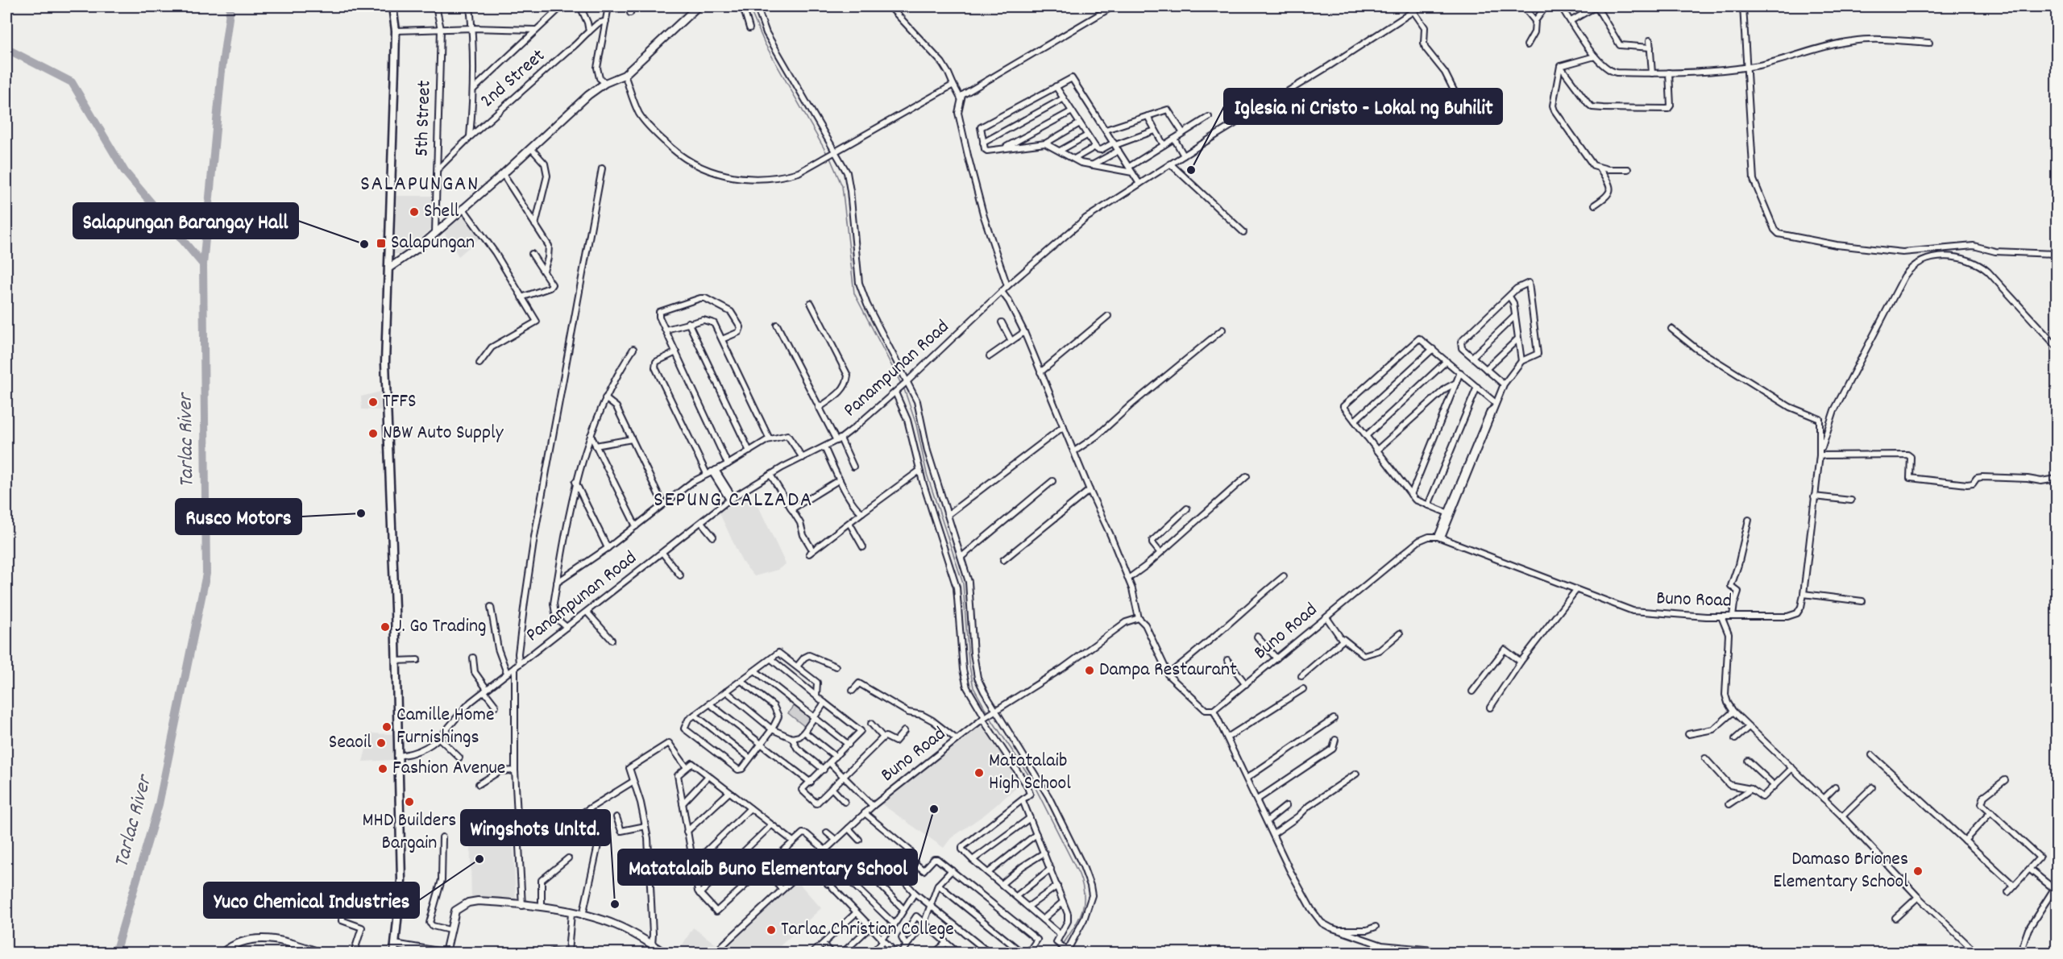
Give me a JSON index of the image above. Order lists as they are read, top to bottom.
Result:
{
  "streets": {
    "street": [
      "2nd Street",
      "5th Street",
      "Panampunan Road",
      "Buno Road"
    ]
  },
  "crossings": [
    ["2nd Street", "5th Street"]
  ],
  "districts": ["SALAPUNGAN", "SEPUNG CALZADA"],
  "water": ["Tarlac River"],
  "places": {
    "other": [
      "Iglesia ni Cristo - Lokal ng Buhilit",
      "Shell",
      "Salapungan Barangay Hall",
      "TFFS",
      "NBW Auto Supply",
      "Rusco Motors",
      "J. Go Trading",
      "Dampa Restaurant",
      "Camille Home Furnishings",
      "Seaoil",
      "Fashion Avenue",
      "Matatalaib High School",
      "MHD Builders Bargain",
      "Matatalaib Buno Elementary School",
      "Yuco Chemical Industries",
      "Damaso Briones Elementary School",
      "Wingshots Unltd.",
      "Tarlac Christian College"
    ],
    "transit": ["Salapungan"]
  }
}
